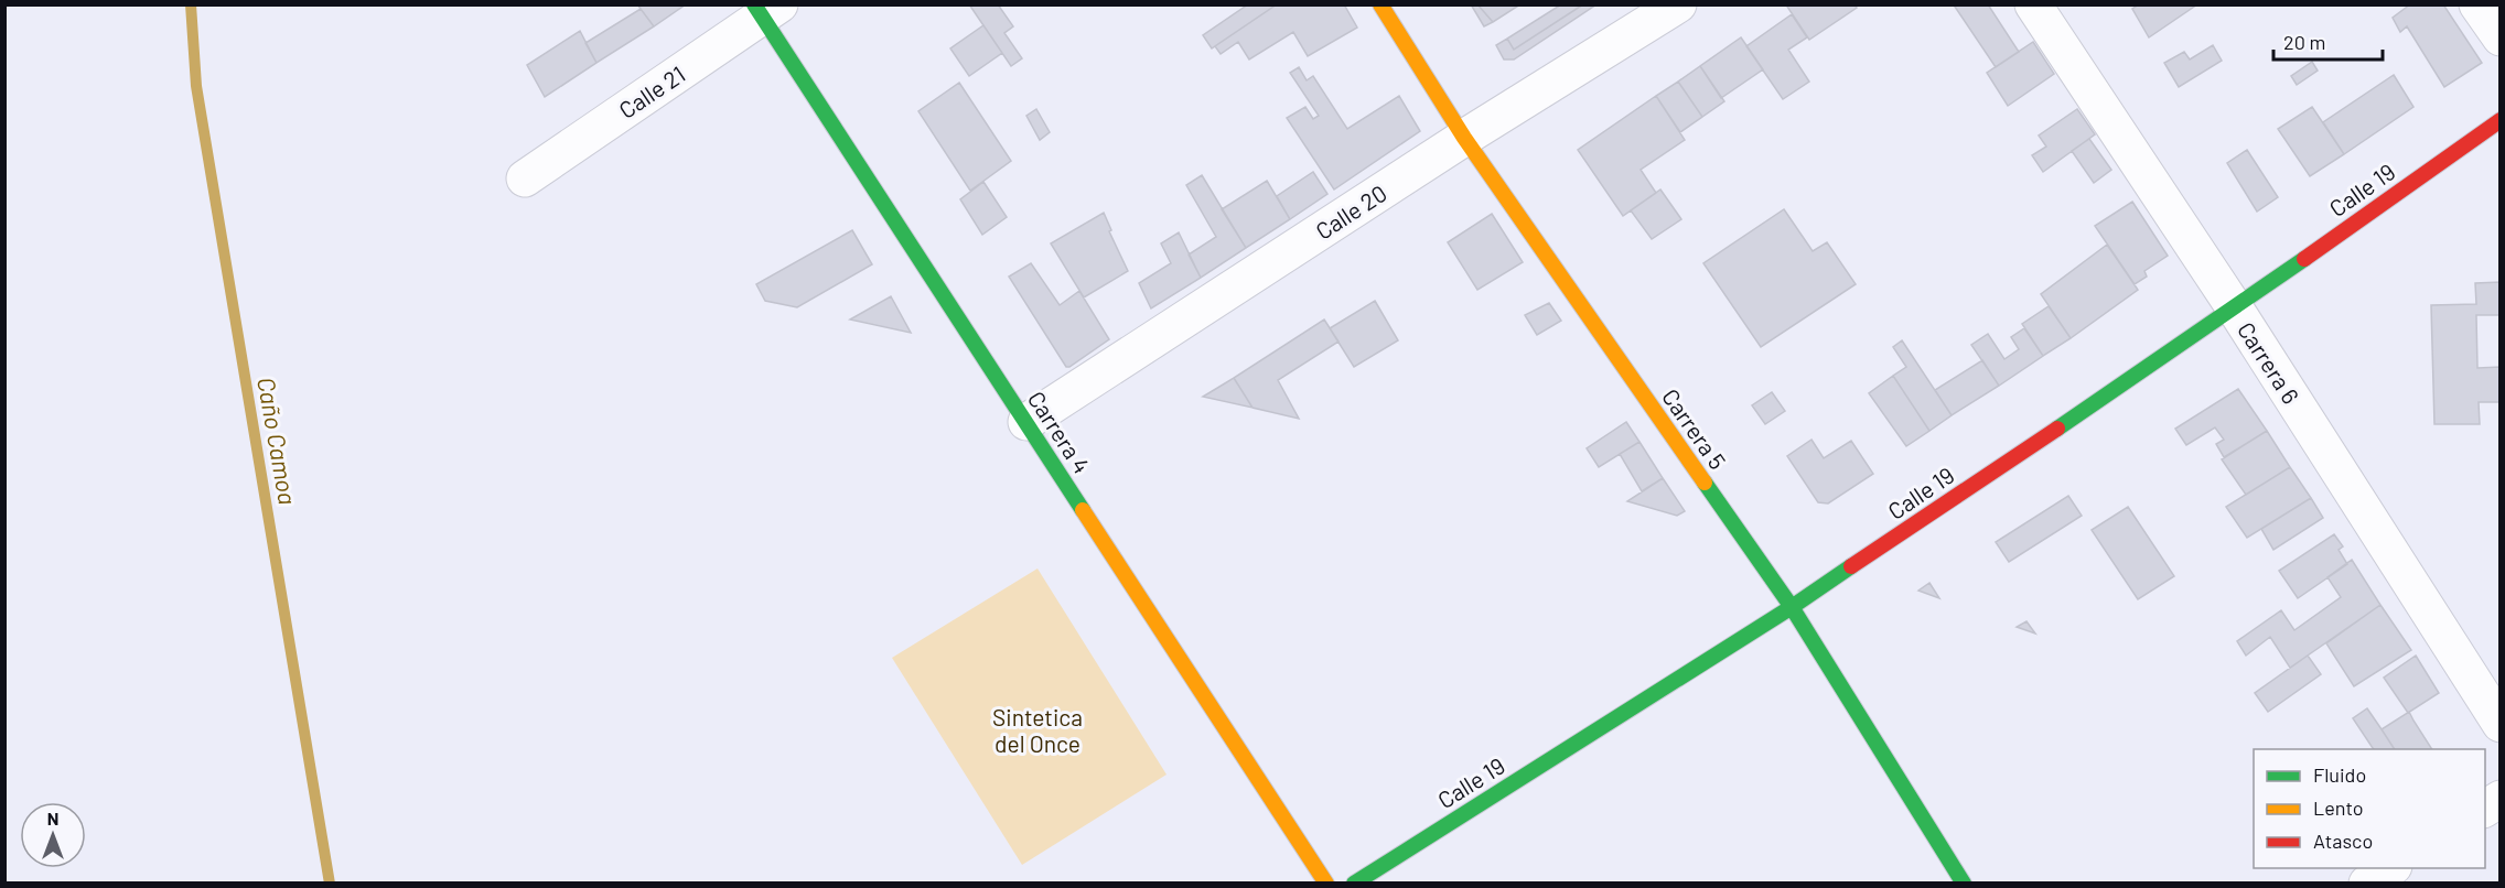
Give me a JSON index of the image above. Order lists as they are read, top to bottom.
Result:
{
  "streets": {
    "street": [
      "Calle 21",
      "Calle 19",
      "Calle 20",
      "Carrera 6",
      "Carrera 5",
      "Carrera 4"
    ]
  },
  "crossings": [
    ["Calle 21", "Carrera 4"],
    ["Calle 19", "Carrera 6"],
    ["Calle 19", "Carrera 5"],
    ["Calle 20", "Carrera 5"],
    ["Calle 20", "Carrera 4"]
  ],
  "water": ["Caño Camoa"],
  "parks": ["Sintetica del Once"],
  "legend": ["Fluido", "Lento", "Atasco"],
  "scale_bar": "20 m",
  "north": "top"
}
